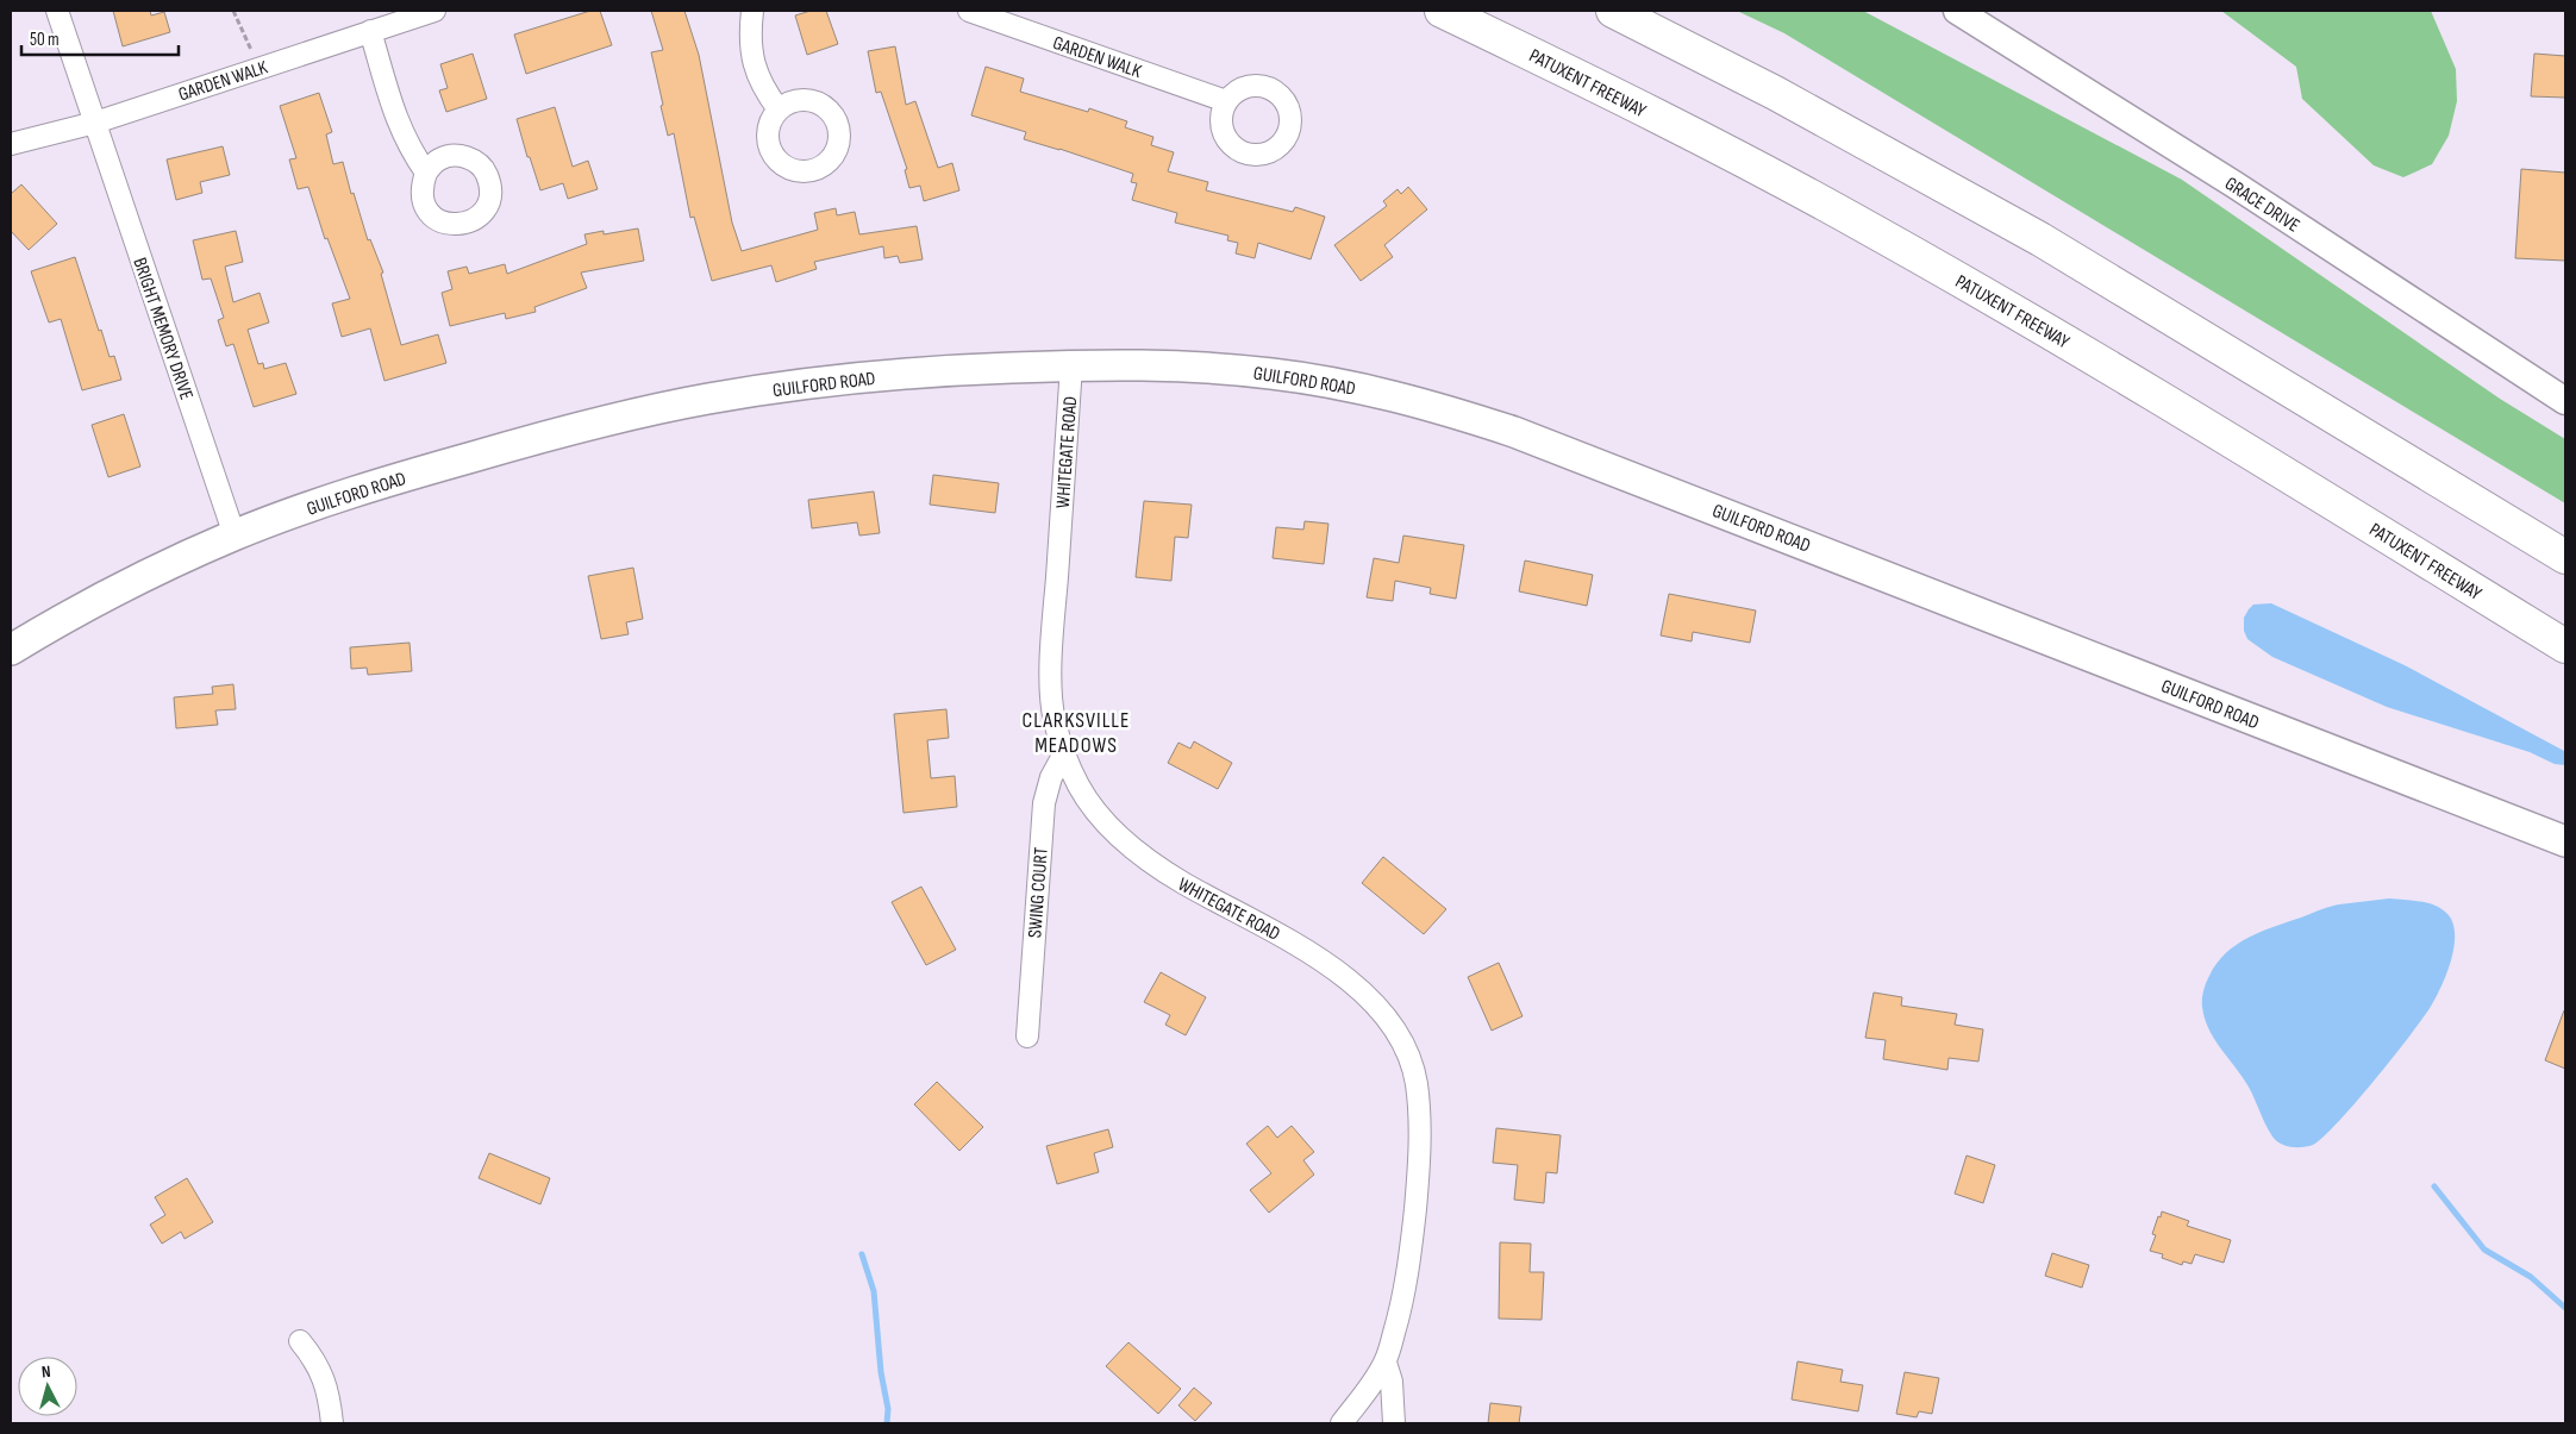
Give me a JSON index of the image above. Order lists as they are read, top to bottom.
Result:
{
  "streets": {
    "highway": ["PATUXENT FREEWAY"],
    "main road": ["GUILFORD ROAD"],
    "street": [
      "GARDEN WALK",
      "GRACE DRIVE",
      "BRIGHT MEMORY DRIVE",
      "WHITEGATE ROAD",
      "SWING COURT"
    ]
  },
  "crossings": [
    ["GARDEN WALK", "BRIGHT MEMORY DRIVE"],
    ["BRIGHT MEMORY DRIVE", "GUILFORD ROAD"],
    ["GUILFORD ROAD", "WHITEGATE ROAD"],
    ["WHITEGATE ROAD", "SWING COURT"]
  ],
  "districts": ["CLARKSVILLE MEADOWS"],
  "scale_bar": "50 m",
  "north": "top"
}
